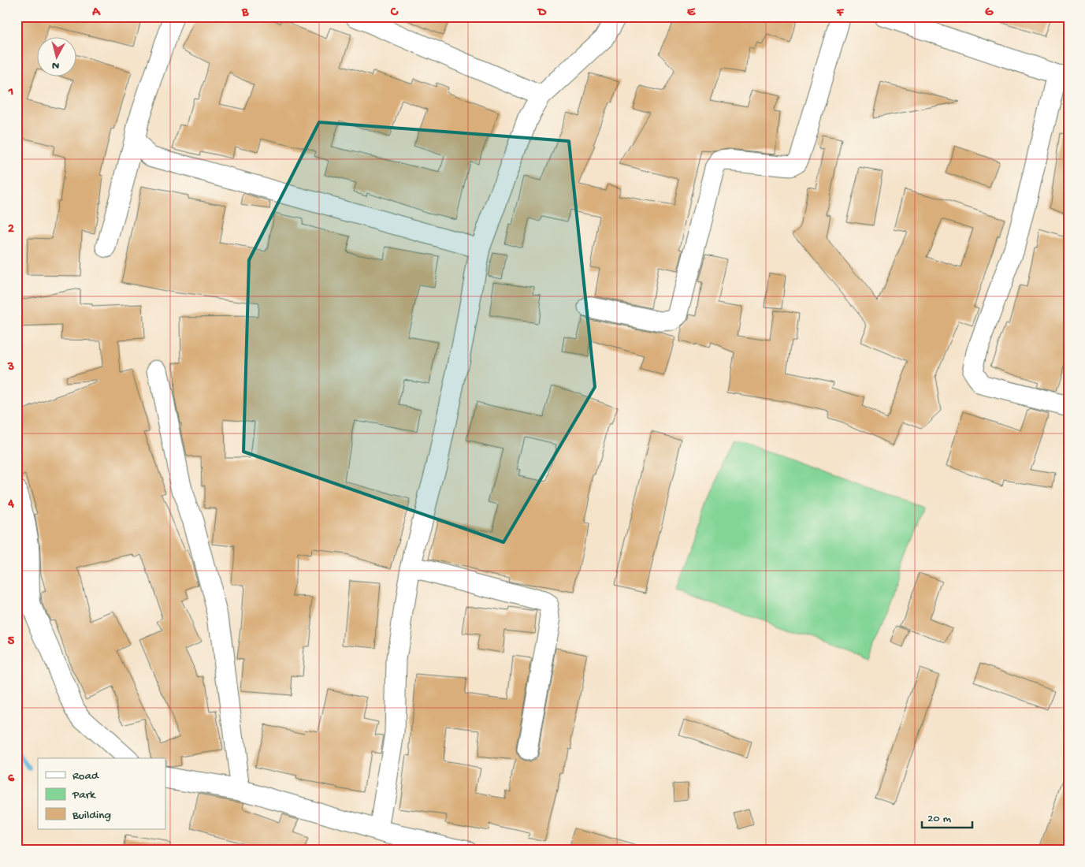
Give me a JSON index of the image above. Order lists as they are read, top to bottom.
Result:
{
  "legend": ["Road", "Park", "Building"],
  "scale_bar": "20 m",
  "north": "bottom",
  "grid": {
    "columns": [
      "A",
      "B",
      "C",
      "D",
      "E",
      "F",
      "G"
    ],
    "rows": [
      "1",
      "2",
      "3",
      "4",
      "5",
      "6"
    ]
  }
}
